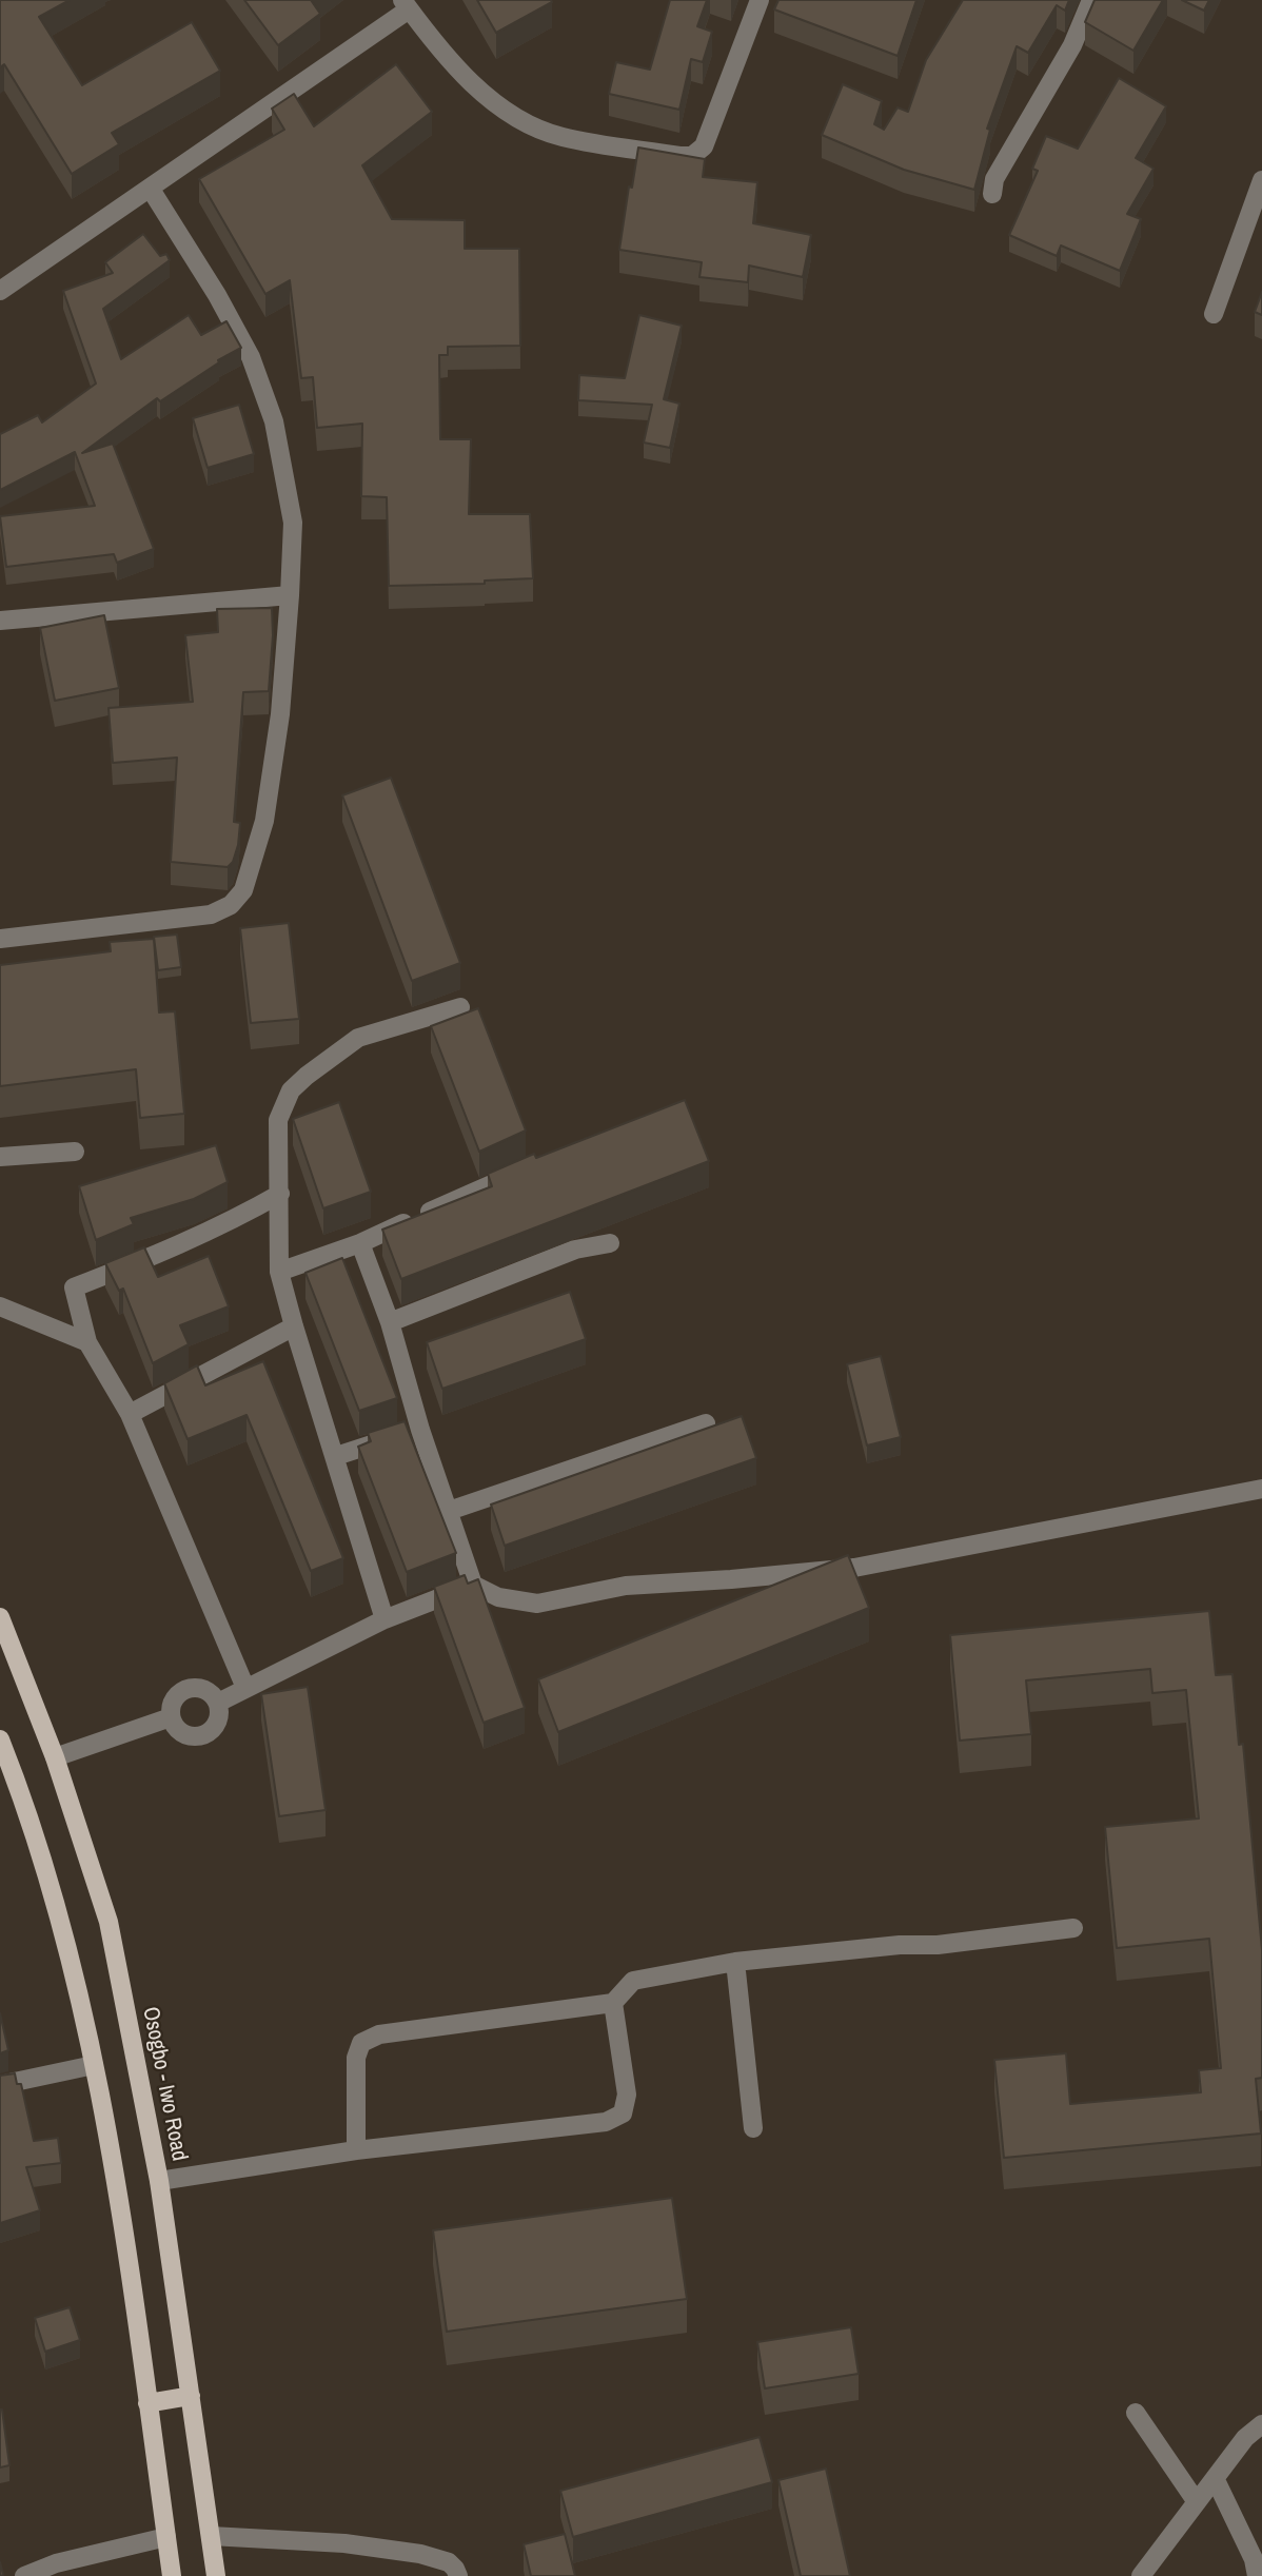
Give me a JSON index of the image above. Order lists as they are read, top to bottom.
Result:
{
  "streets": {
    "main road": ["Osogbo - Iwo Road"]
  }
}
